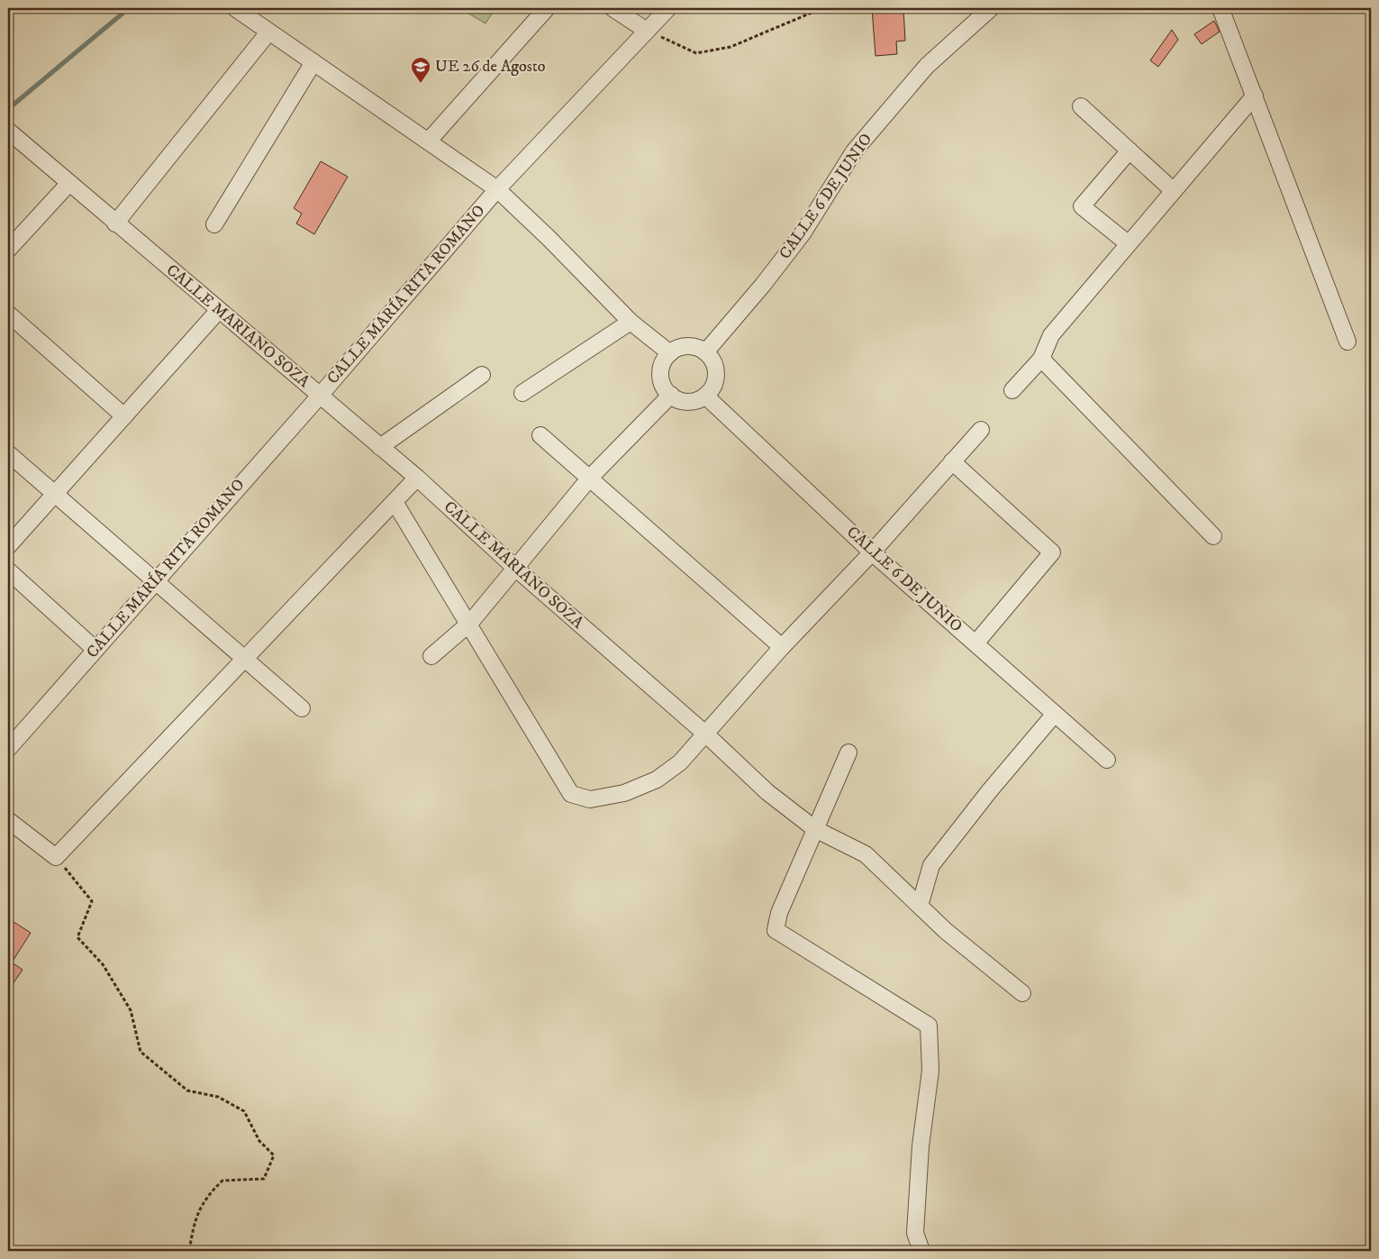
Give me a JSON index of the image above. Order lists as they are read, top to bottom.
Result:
{
  "streets": {
    "street": ["CALLE 6 DE JUNIO", "CALLE MARÍA RITA ROMANO", "CALLE MARIANO SOZA"]
  },
  "crossings": [
    ["CALLE MARÍA RITA ROMANO", "CALLE MARIANO SOZA"]
  ],
  "places": {
    "school or university": ["UE 26 de Agosto"]
  }
}
